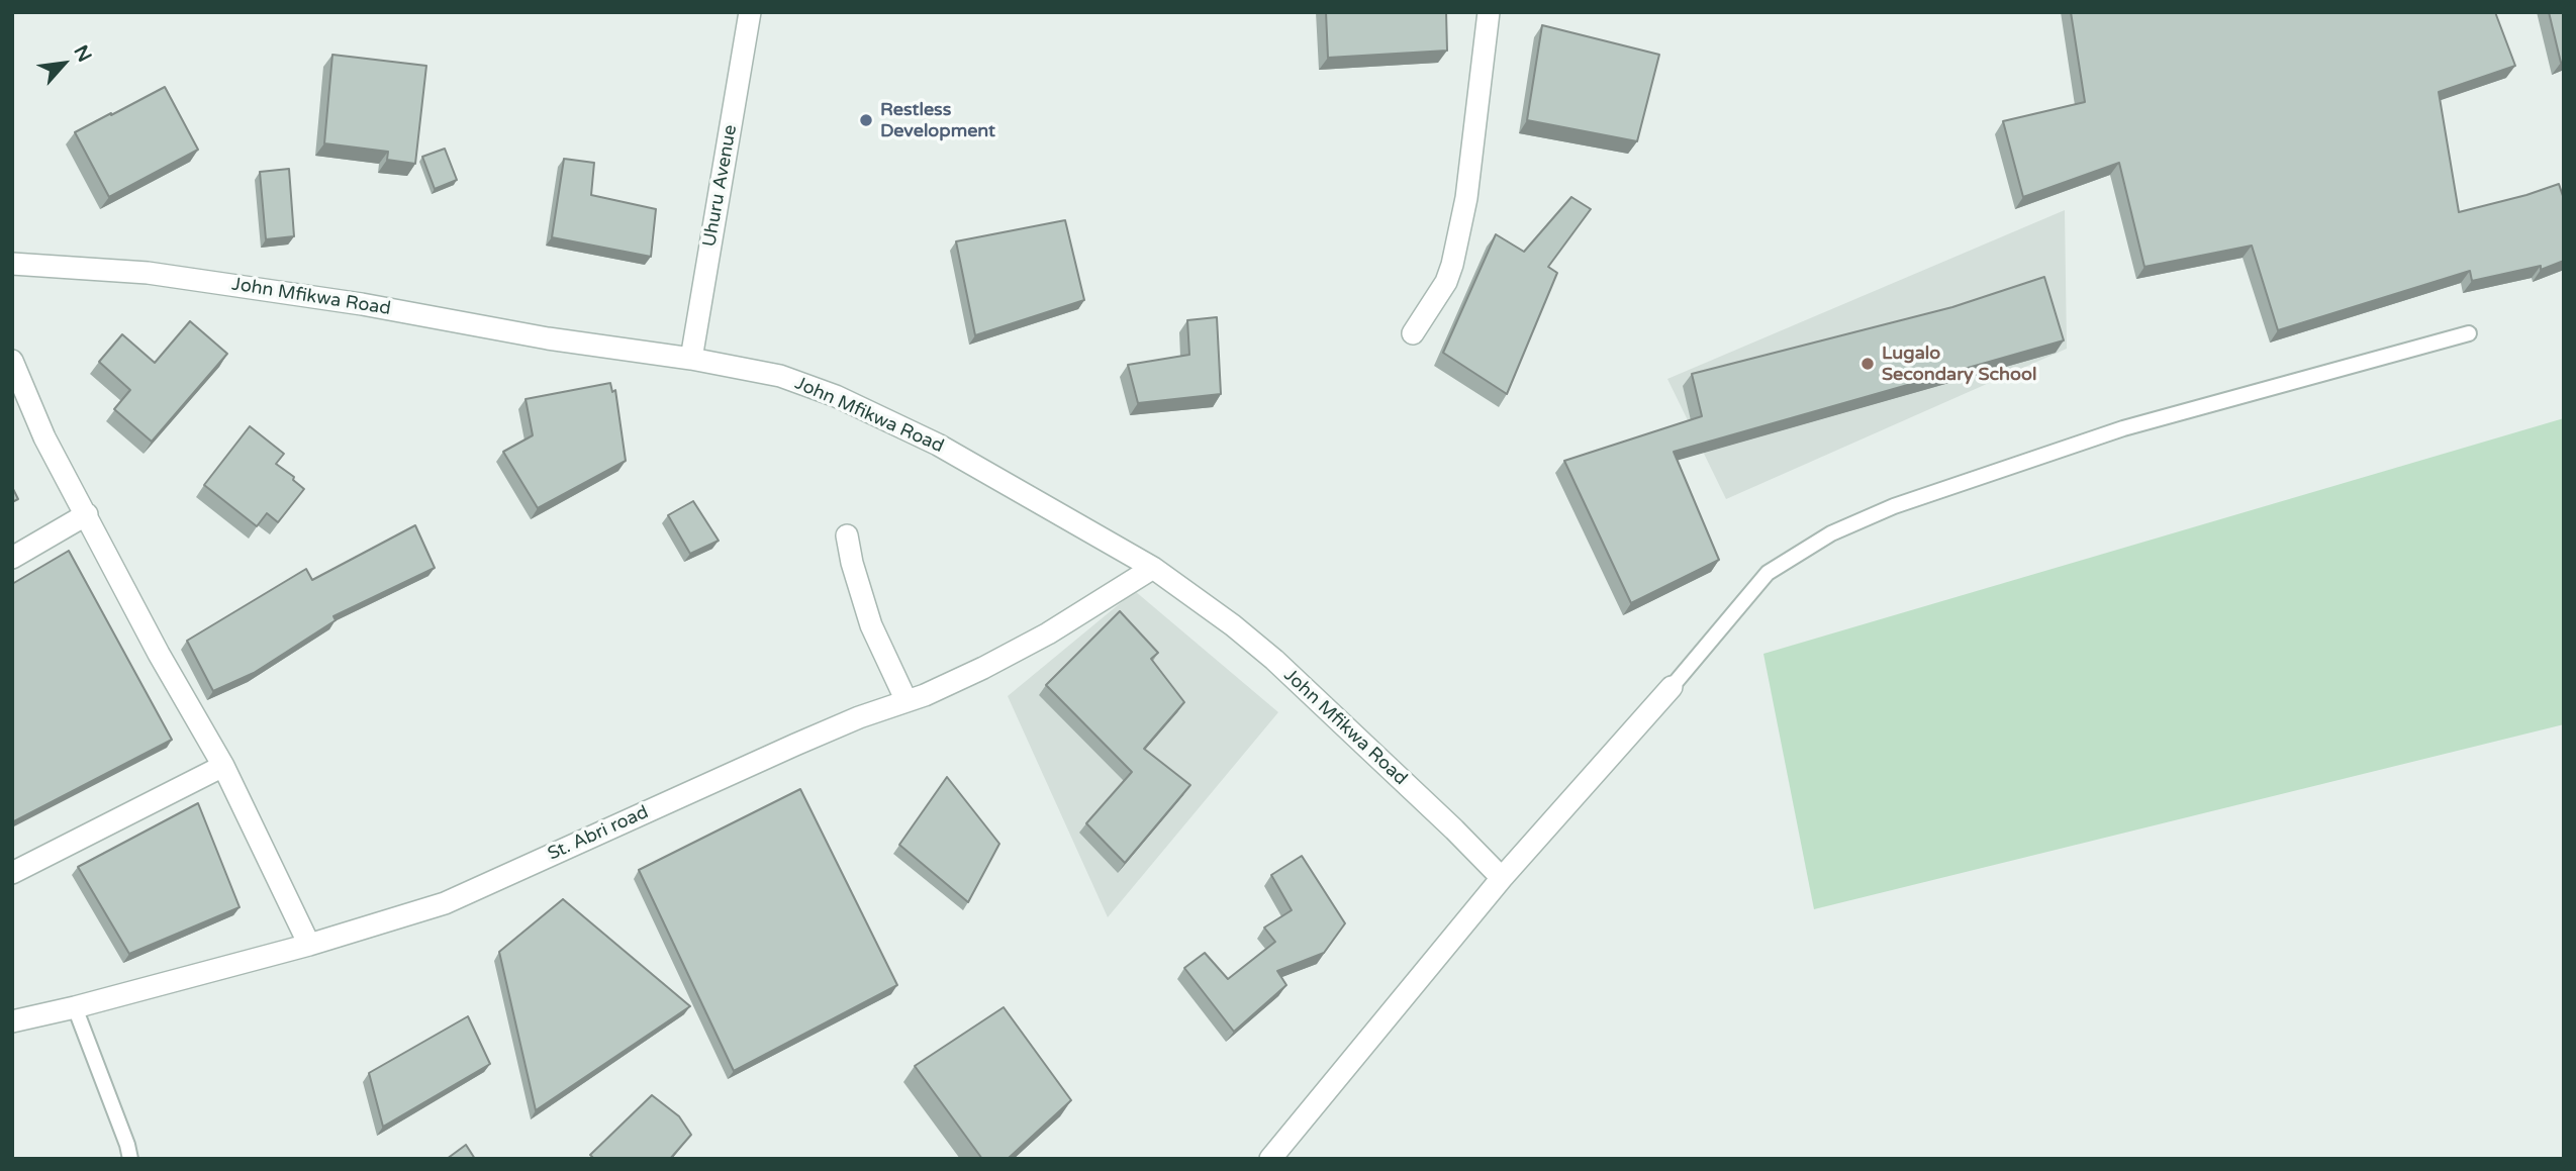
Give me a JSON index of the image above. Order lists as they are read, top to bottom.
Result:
{
  "streets": {
    "street": ["Uhuru Avenue", "John Mfikwa Road", "St. Abri road"]
  },
  "crossings": [
    ["Uhuru Avenue", "John Mfikwa Road"],
    ["John Mfikwa Road", "St. Abri road"]
  ],
  "places": ["Restless Development", "Lugalo Secondary School"],
  "north": "top right"
}
